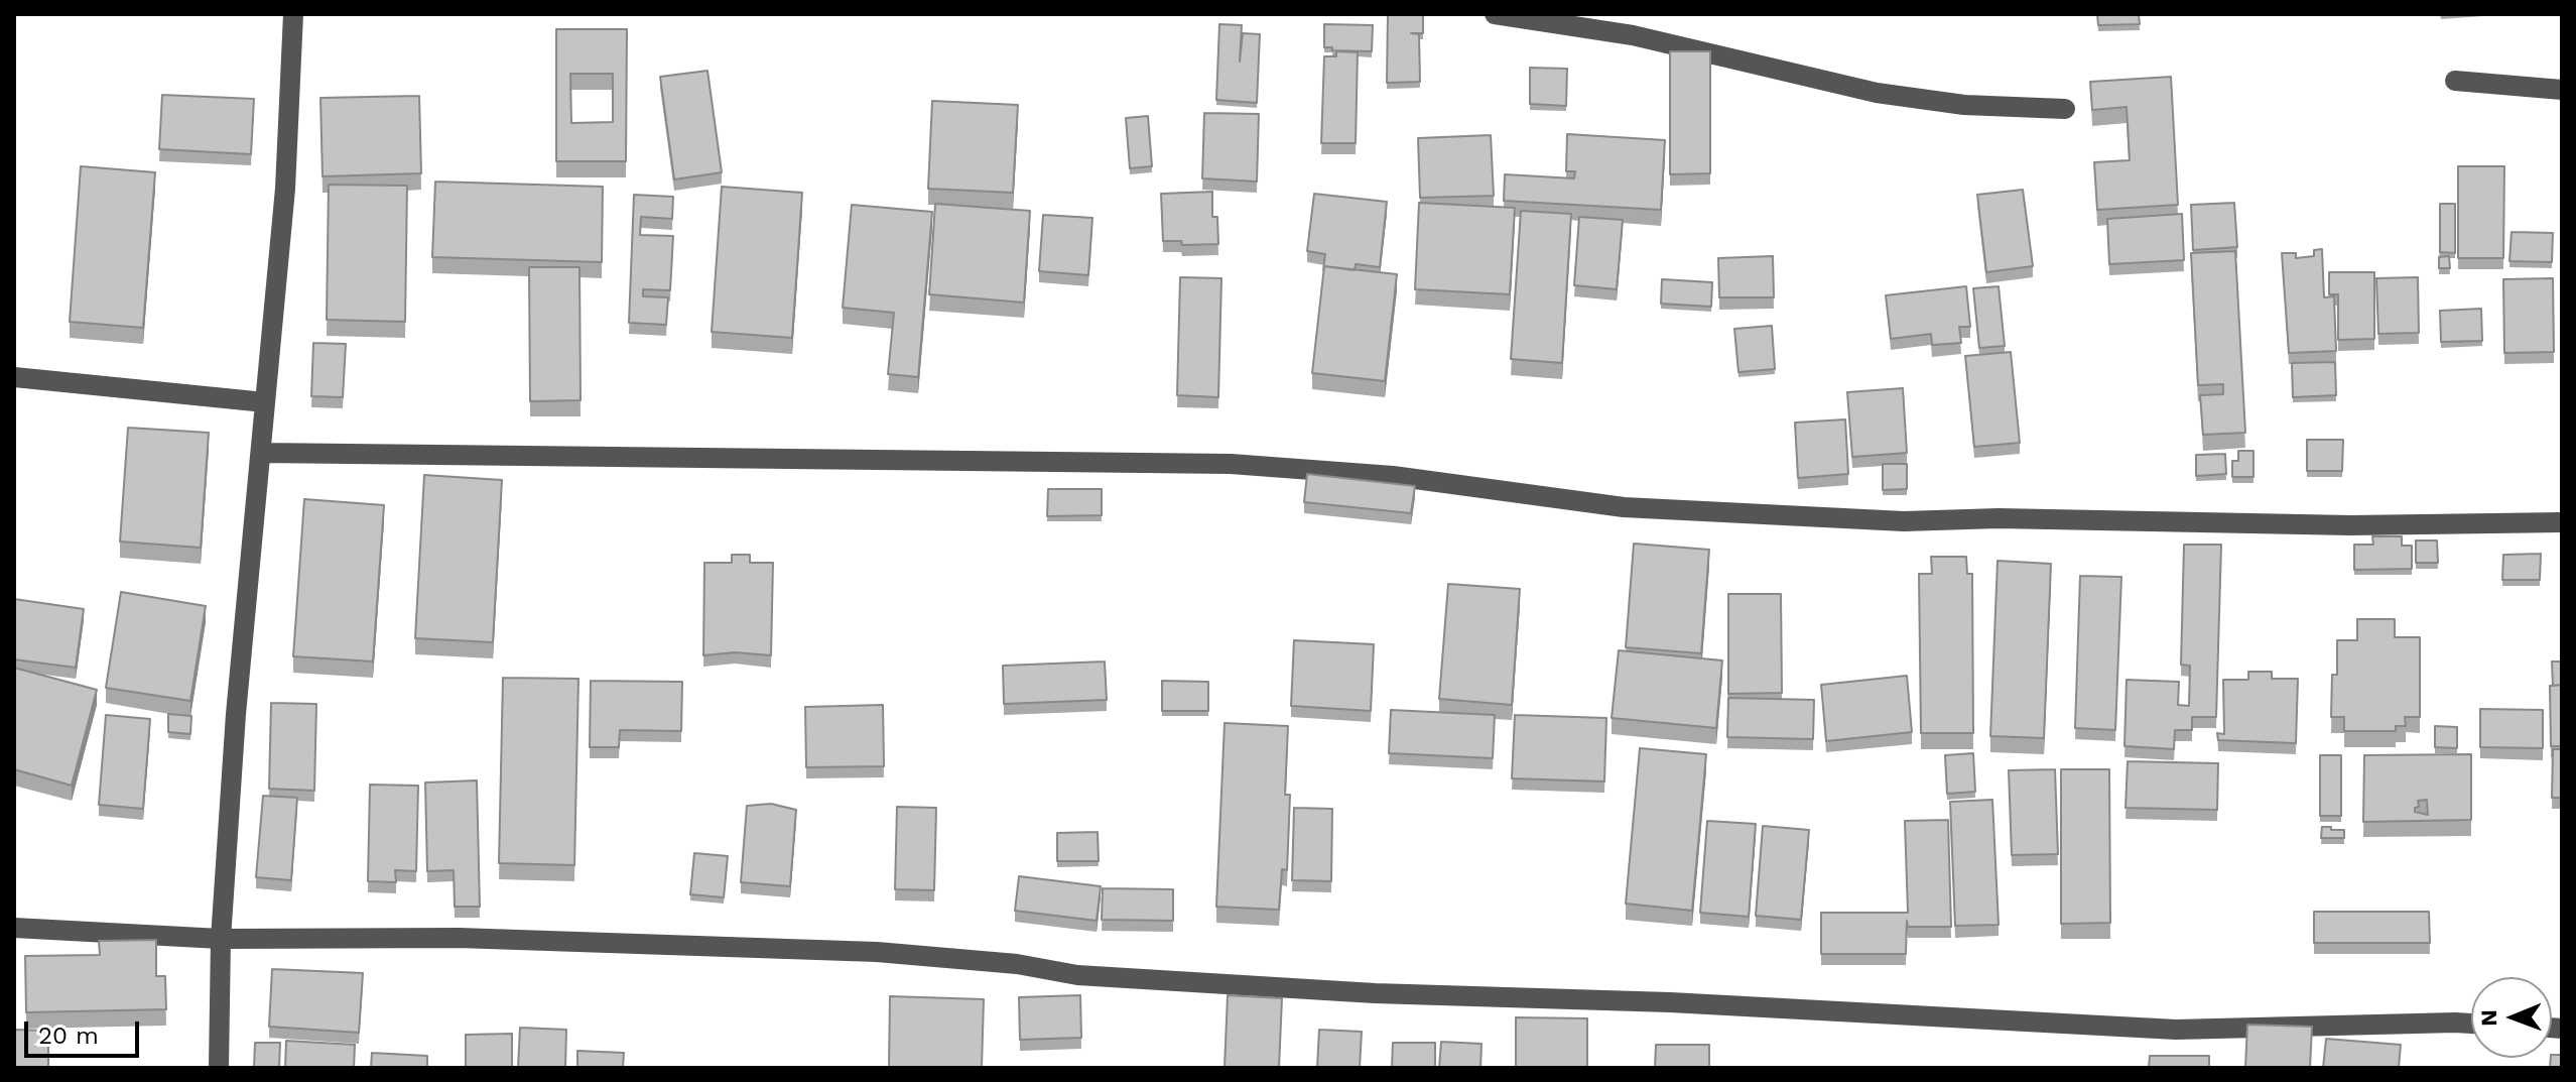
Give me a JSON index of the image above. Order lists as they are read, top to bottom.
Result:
{
  "scale_bar": "20 m",
  "north": "left"
}
